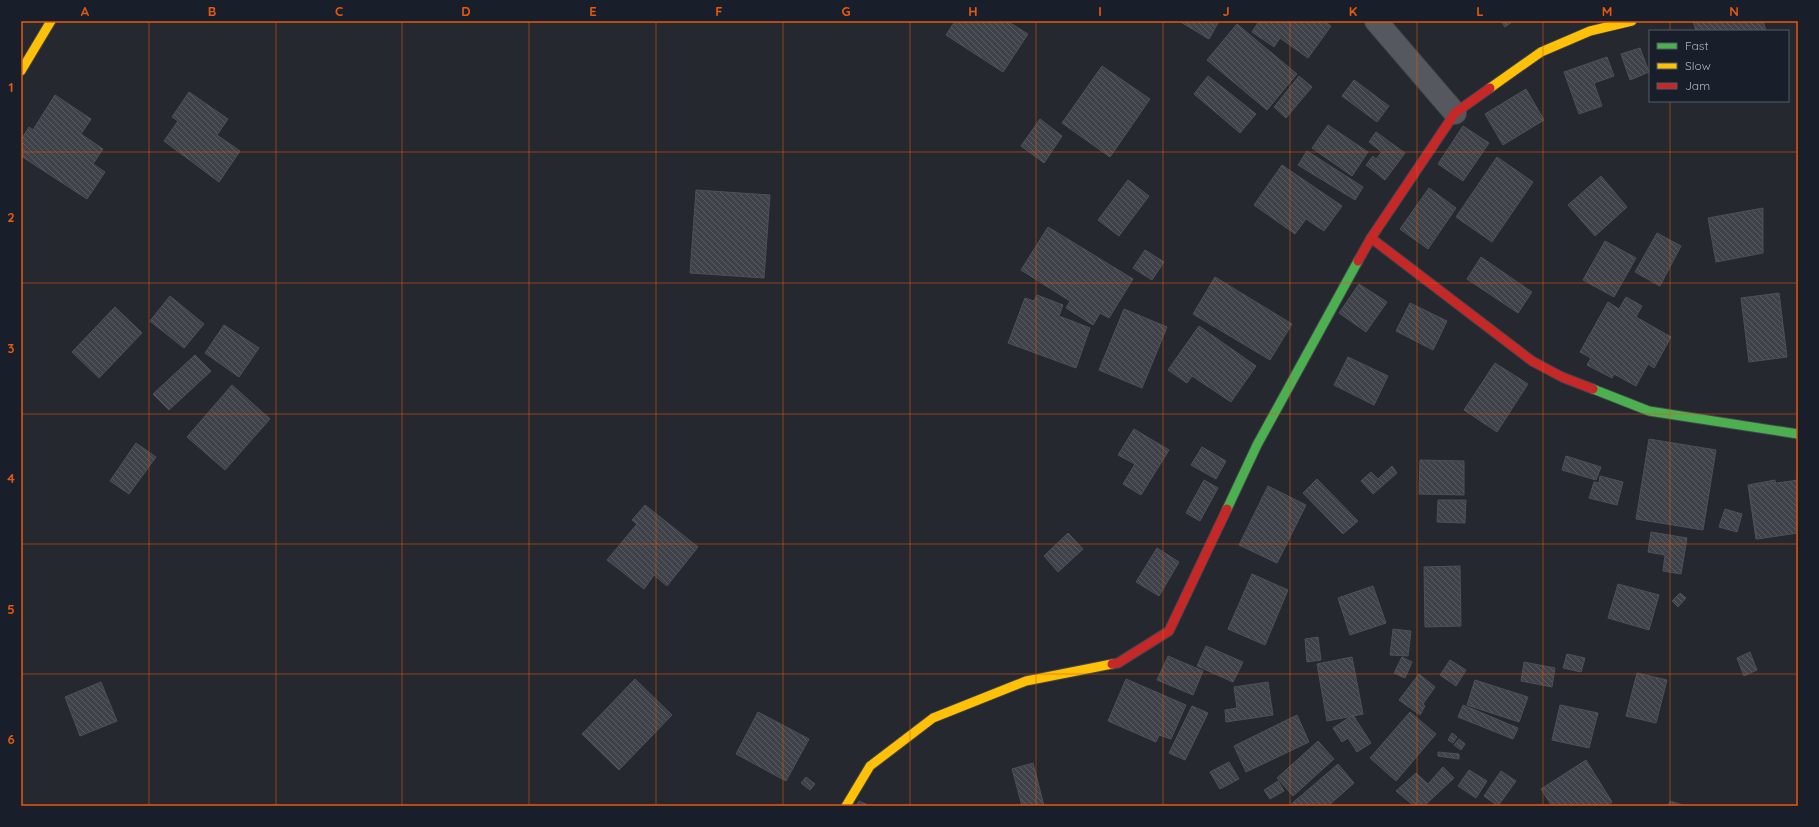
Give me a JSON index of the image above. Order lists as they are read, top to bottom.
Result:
{
  "legend": ["Fast", "Slow", "Jam"],
  "grid": {
    "columns": [
      "A",
      "B",
      "C",
      "D",
      "E",
      "F",
      "G",
      "H",
      "I",
      "J",
      "K",
      "L",
      "M",
      "N"
    ],
    "rows": [
      "1",
      "2",
      "3",
      "4",
      "5",
      "6"
    ]
  }
}
